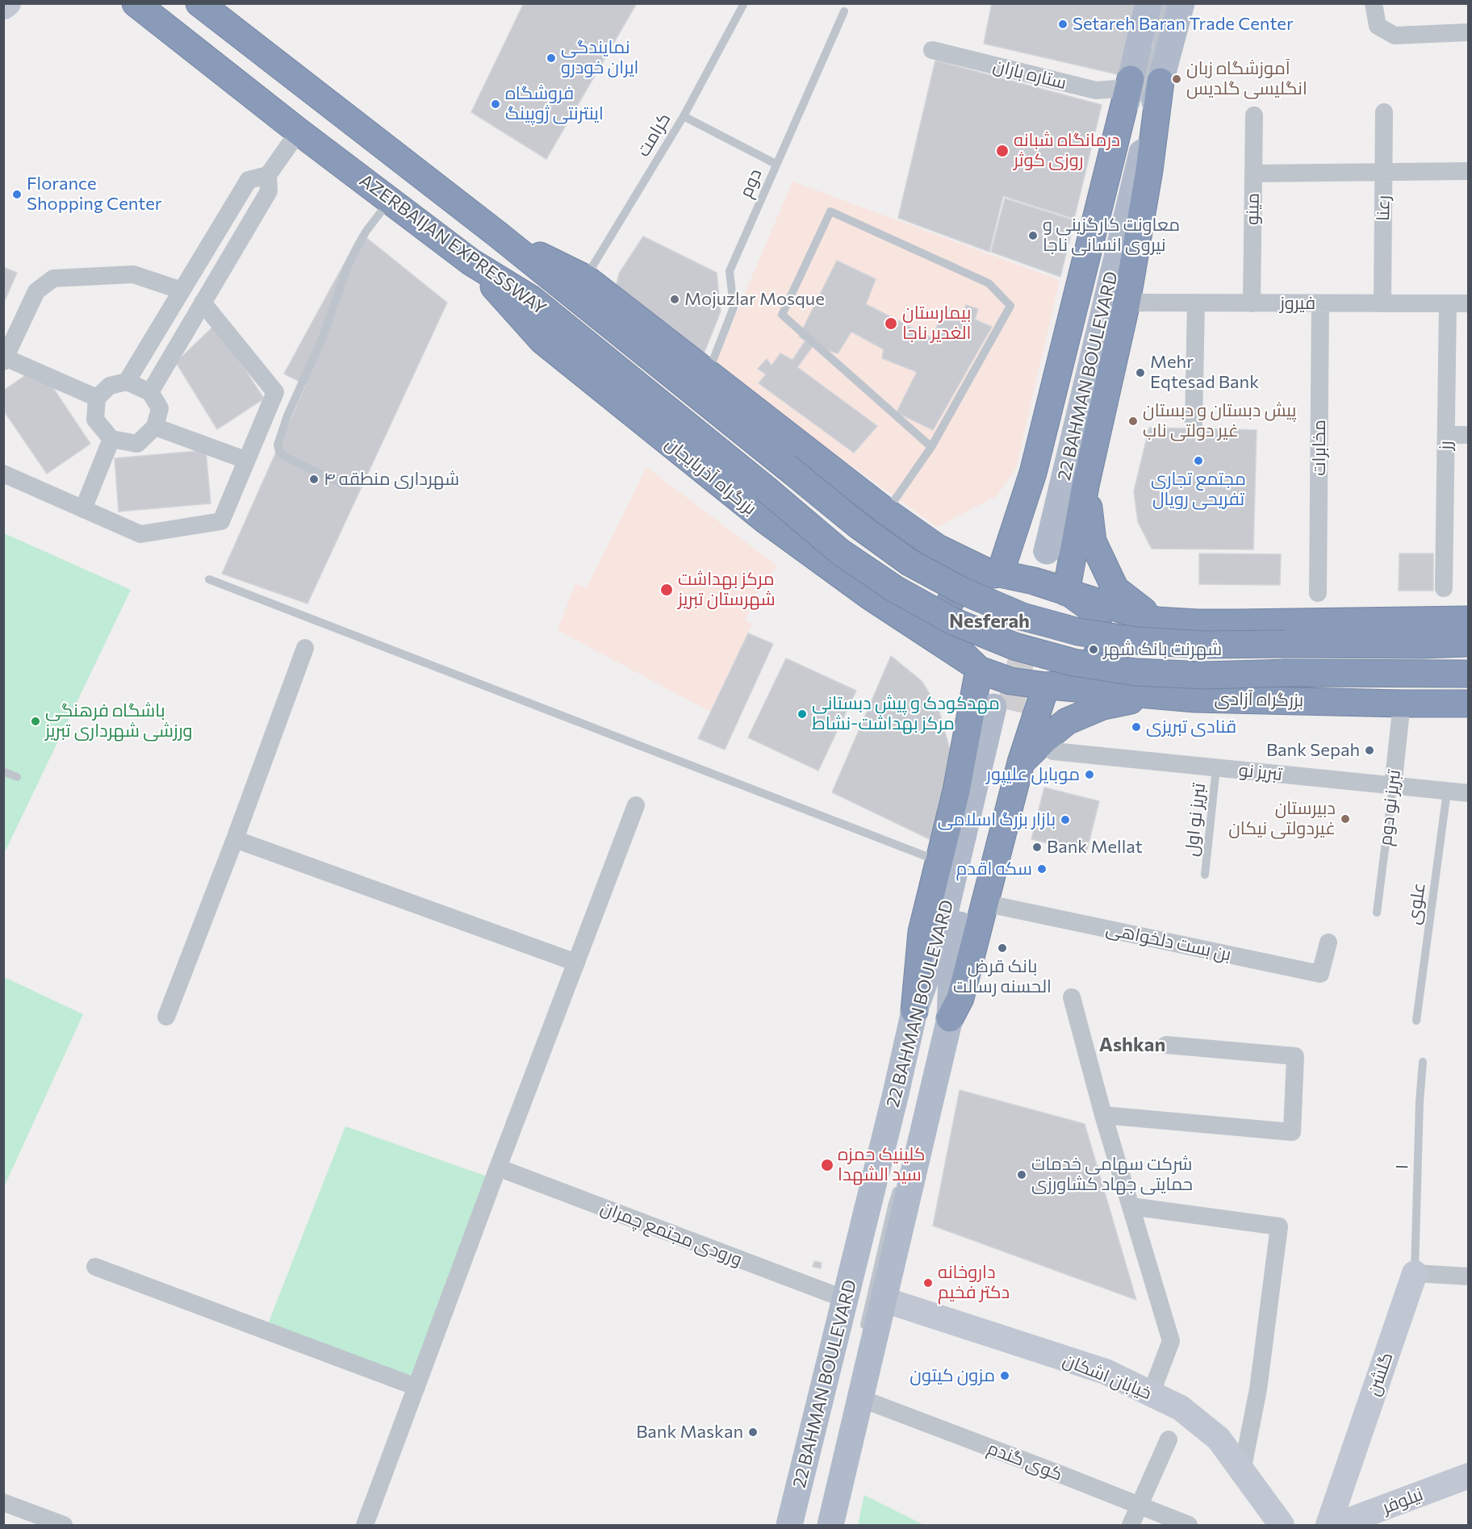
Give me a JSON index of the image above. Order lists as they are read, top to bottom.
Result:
{
  "streets": {
    "highway": ["AZERBAIJAN EXPRESSWAY", "بزرگراه آذربایجان", "بزرگراه آزادی"],
    "main road": [
      "22 BAHMAN BOULEVARD",
      "گلشن",
      "خیابان اشکان",
      "نیلوفر"
    ],
    "street": [
      "ستاره باران",
      "رعنا",
      "مینو",
      "فیروز",
      "رز",
      "مخابرات",
      "تبریز نو",
      "تبریز نو دوم",
      "بن بست دلخواهی",
      "ورودی مجتمع چمران",
      "کوی گندم"
    ],
    "lane": [
      "کرامت",
      "دوم",
      "تبریز نو اول",
      "علوی",
      "۱"
    ]
  },
  "crossings": [
    ["ستاره باران", "22 BAHMAN BOULEVARD"],
    ["رعنا", "فیروز"],
    ["مینو", "فیروز"],
    ["AZERBAIJAN EXPRESSWAY", "بزرگراه آذربایجان"],
    ["فیروز", "رز"],
    ["فیروز", "مخابرات"],
    ["22 BAHMAN BOULEVARD", "ورودی مجتمع چمران"],
    ["22 BAHMAN BOULEVARD", "خیابان اشکان"],
    ["22 BAHMAN BOULEVARD", "کوی گندم"],
    ["بزرگراه آذربایجان", "بزرگراه آزادی"],
    ["بزرگراه آزادی", "تبریز نو دوم"],
    ["تبریز نو", "تبریز نو دوم"],
    ["تبریز نو", "تبریز نو اول"],
    ["تبریز نو", "علوی"],
    ["۱", "گلشن"]
  ],
  "districts": ["Nesferah", "Ashkan"],
  "places": [
    "Setareh Baran Trade Center",
    "نمایندگی ایران خودرو",
    "آموزشگاه زبان انگلیسی گلدیس",
    "فروشگاه اینترنتی ژوپینگ",
    "درمانگاه شبانه روزی کوثر",
    "Florance Shopping Center",
    "معاونت کارگزینی و نیروی انسانی ناجا",
    "Mojuzlar Mosque",
    "بیمارستان الغدیر ناجا",
    "Mehr Eqtesad Bank",
    "پیش دبستان و دبستان غیر دولتی ناب",
    "مجتمع تجاری تفریحی رویال",
    "شهرداری منطقه ۴",
    "مرکز بهداشت شهرستان تبریز",
    "شهرنت بانک شهر",
    "مهدکودک و پیش دبستانی مرکز بهداشت-نشاط",
    "باشگاه فرهنگی ورزشی شهرداری تبریز",
    "قنادی تبریزی",
    "Bank Sepah",
    "موبایل علیپور",
    "دبیرستان غیردولتی نیکان",
    "بازار بزرگ اسلامی",
    "Bank Mellat",
    "سکه اقدم",
    "بانک قرض الحسنه رسالت",
    "کلینیک حمزه سید الشهدا",
    "شرکت سهامی خدمات حمایتی جهاد کشاورزی",
    "داروخانه دکتر فخیم",
    "مزون کیتون",
    "Bank Maskan"
  ]
}
